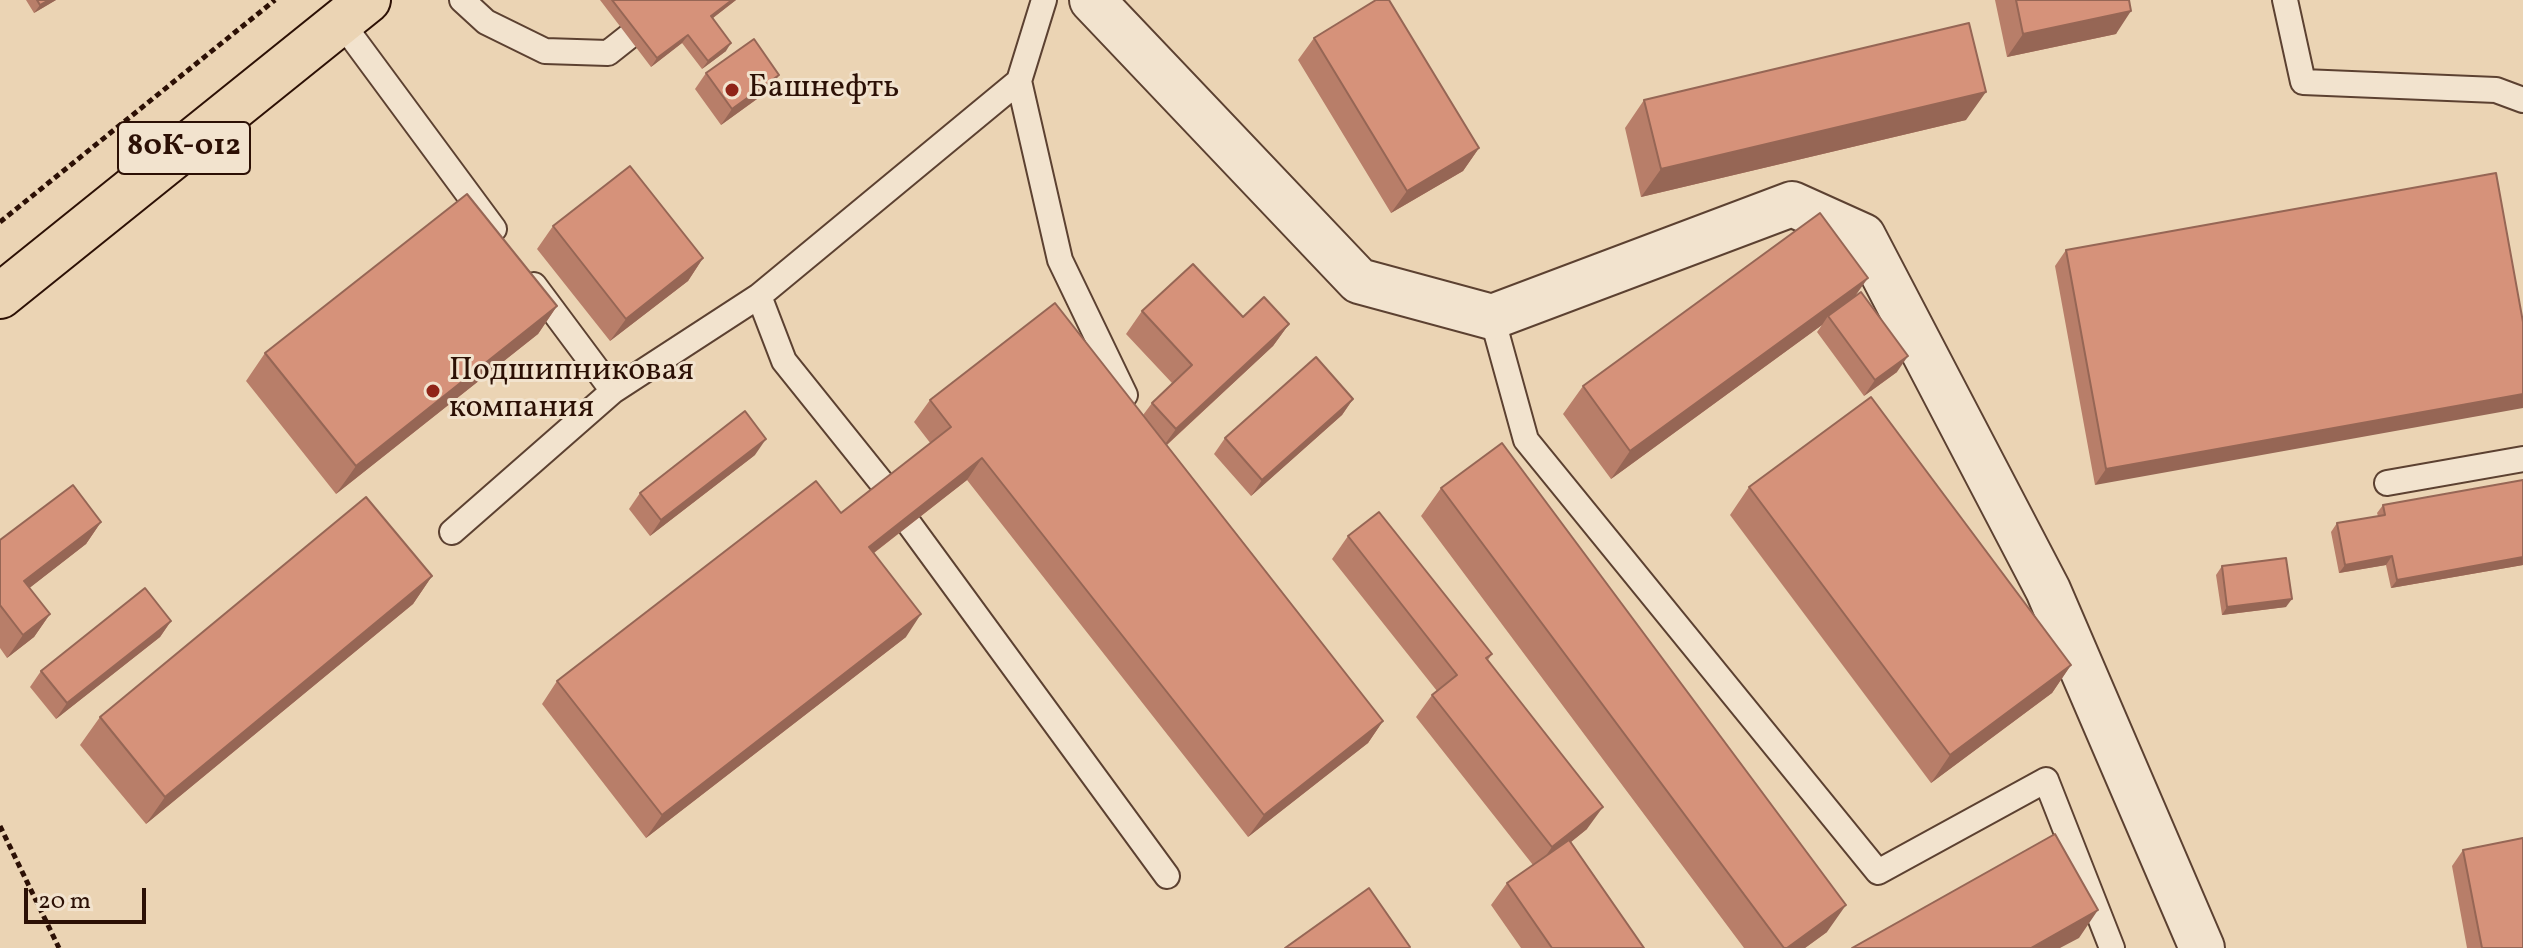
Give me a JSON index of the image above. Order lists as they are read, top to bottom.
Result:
{
  "streets": {
    "main road": ["80К-012"]
  },
  "places": ["Башнефть", "Подшипниковая компания"],
  "scale_bar": "20 m"
}
